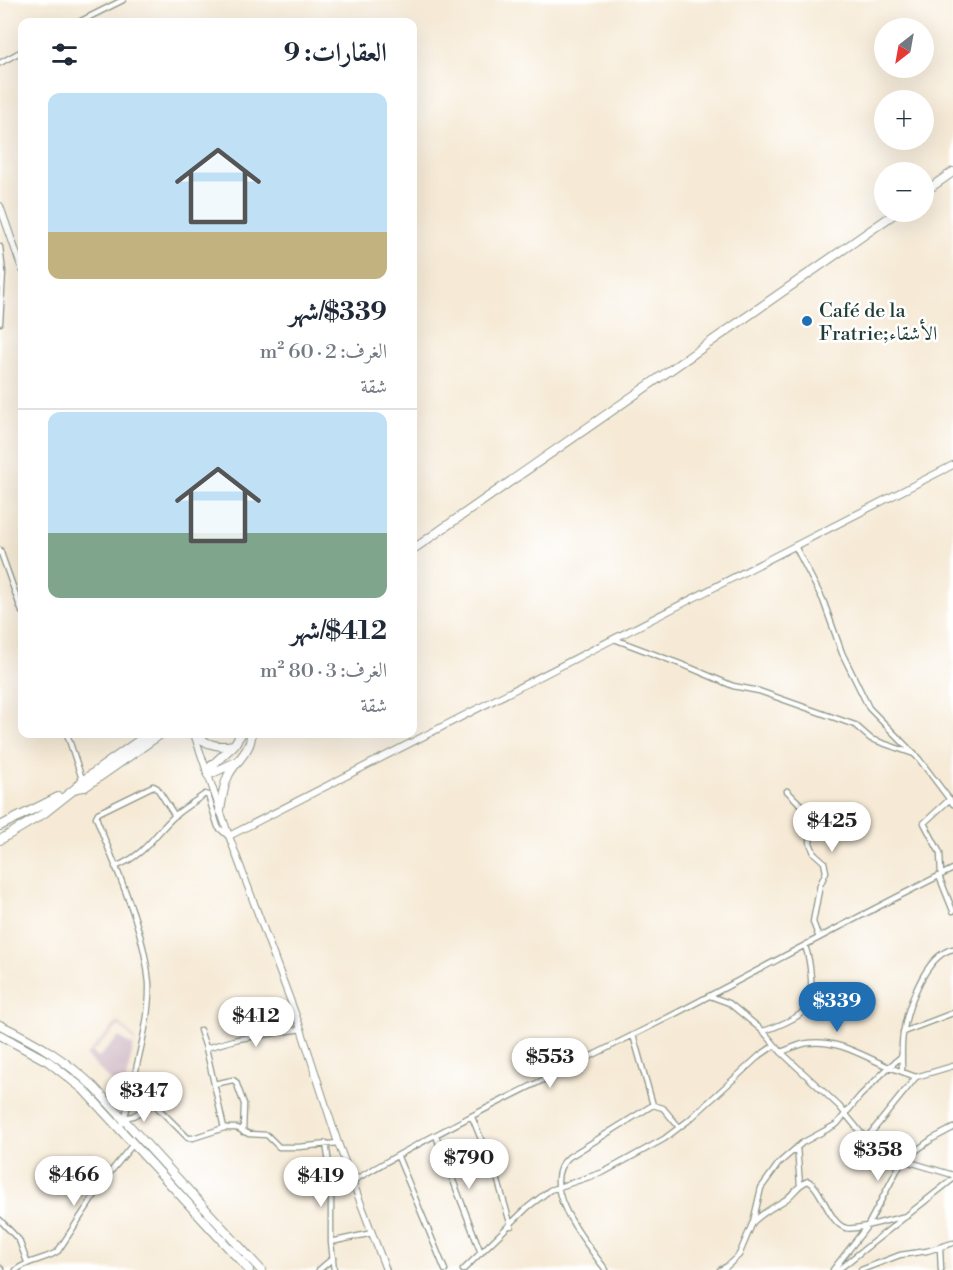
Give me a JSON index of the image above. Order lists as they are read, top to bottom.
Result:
{
  "places": ["Café de la Fratrie;الأشقاء"],
  "north": "bottom left",
  "page": {
    "map_buttons": ["+", "−"],
    "heading": "العقارات: 9",
    "list": [
      {
        "name": "$339/شهر",
        "note": "الغرف: 2 · 60 m² · شقة"
      },
      {
        "name": "$412/شهر",
        "note": "الغرف: 3 · 80 m² · شقة"
      }
    ],
    "price": [
      "$425",
      "$339",
      "$412",
      "$553",
      "$347",
      "$358",
      "$790",
      "$466",
      "$419"
    ]
  }
}
